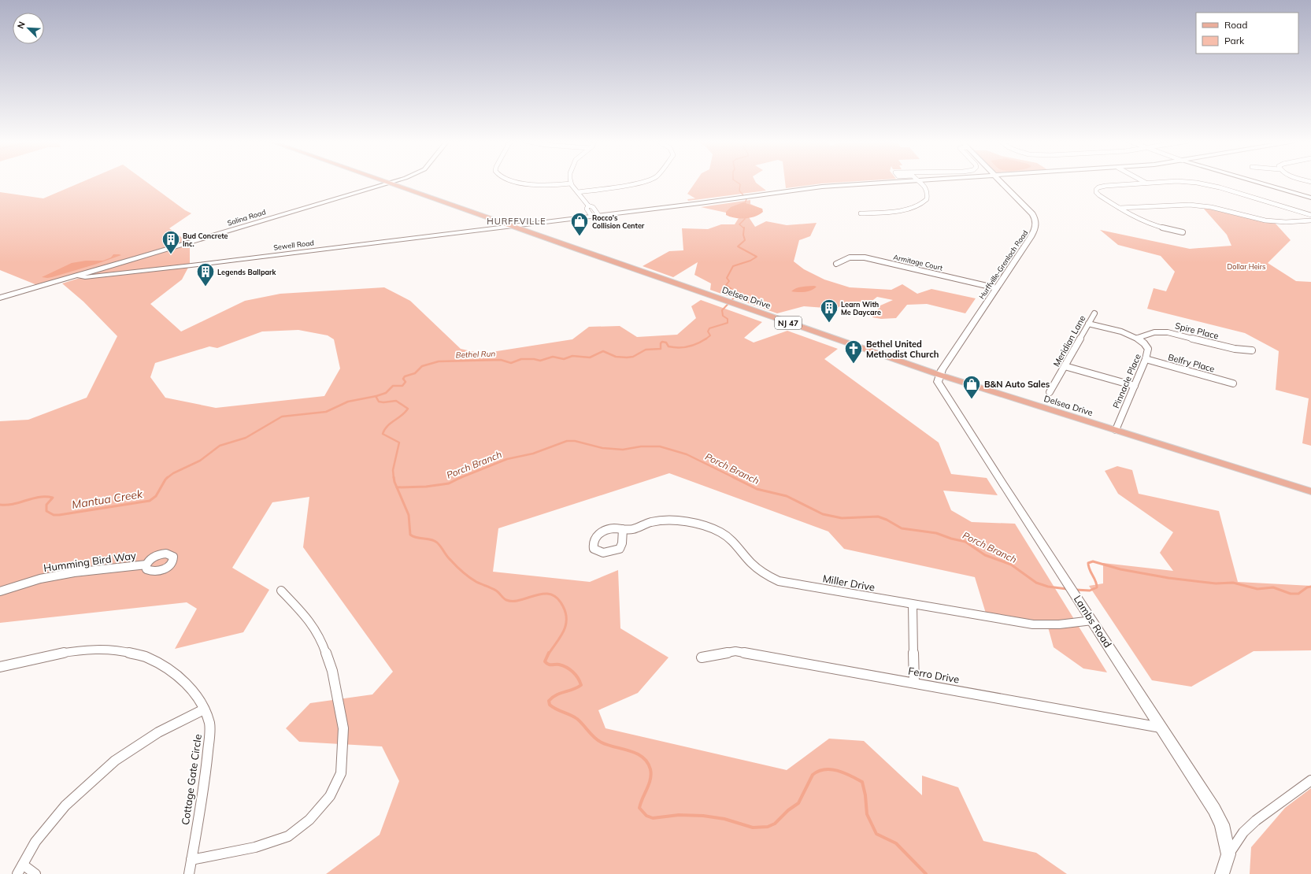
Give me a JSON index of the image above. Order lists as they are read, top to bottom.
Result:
{
  "streets": {
    "main road": [
      "Salina Road",
      "Sewell Road",
      "Hurffville-Grenloch Road",
      "Delsea Drive",
      "NJ 47",
      "Lambs Road"
    ],
    "street": [
      "Armitage Court",
      "Spire Place",
      "Meridian Lane",
      "Belfry Place",
      "Pinnacle Place",
      "Humming Bird Way",
      "Miller Drive",
      "Ferro Drive",
      "Cottage Gate Circle"
    ]
  },
  "crossings": [
    ["Salina Road", "Sewell Road"],
    ["Salina Road", "Delsea Drive"],
    ["Sewell Road", "Delsea Drive"],
    ["Armitage Court", "Hurffville-Grenloch Road"],
    ["Hurffville-Grenloch Road", "Delsea Drive"],
    ["Hurffville-Grenloch Road", "Lambs Road"],
    ["Delsea Drive", "Pinnacle Place"],
    ["Delsea Drive", "Lambs Road"],
    ["Spire Place", "Pinnacle Place"],
    ["Belfry Place", "Pinnacle Place"],
    ["Miller Drive", "Lambs Road"],
    ["Lambs Road", "Ferro Drive"]
  ],
  "districts": ["HURFFVILLE"],
  "water": ["Bethel Run", "Porch Branch", "Mantua Creek"],
  "parks": ["Dollar Heirs"],
  "places": {
    "shop": ["Rocco's Collision Center", "B&N Auto Sales"],
    "building": ["Bud Concrete Inc.", "Legends Ballpark", "Learn With Me Daycare"],
    "church": ["Bethel United Methodist Church"]
  },
  "legend": ["Road", "Park"],
  "north": "top left"
}
